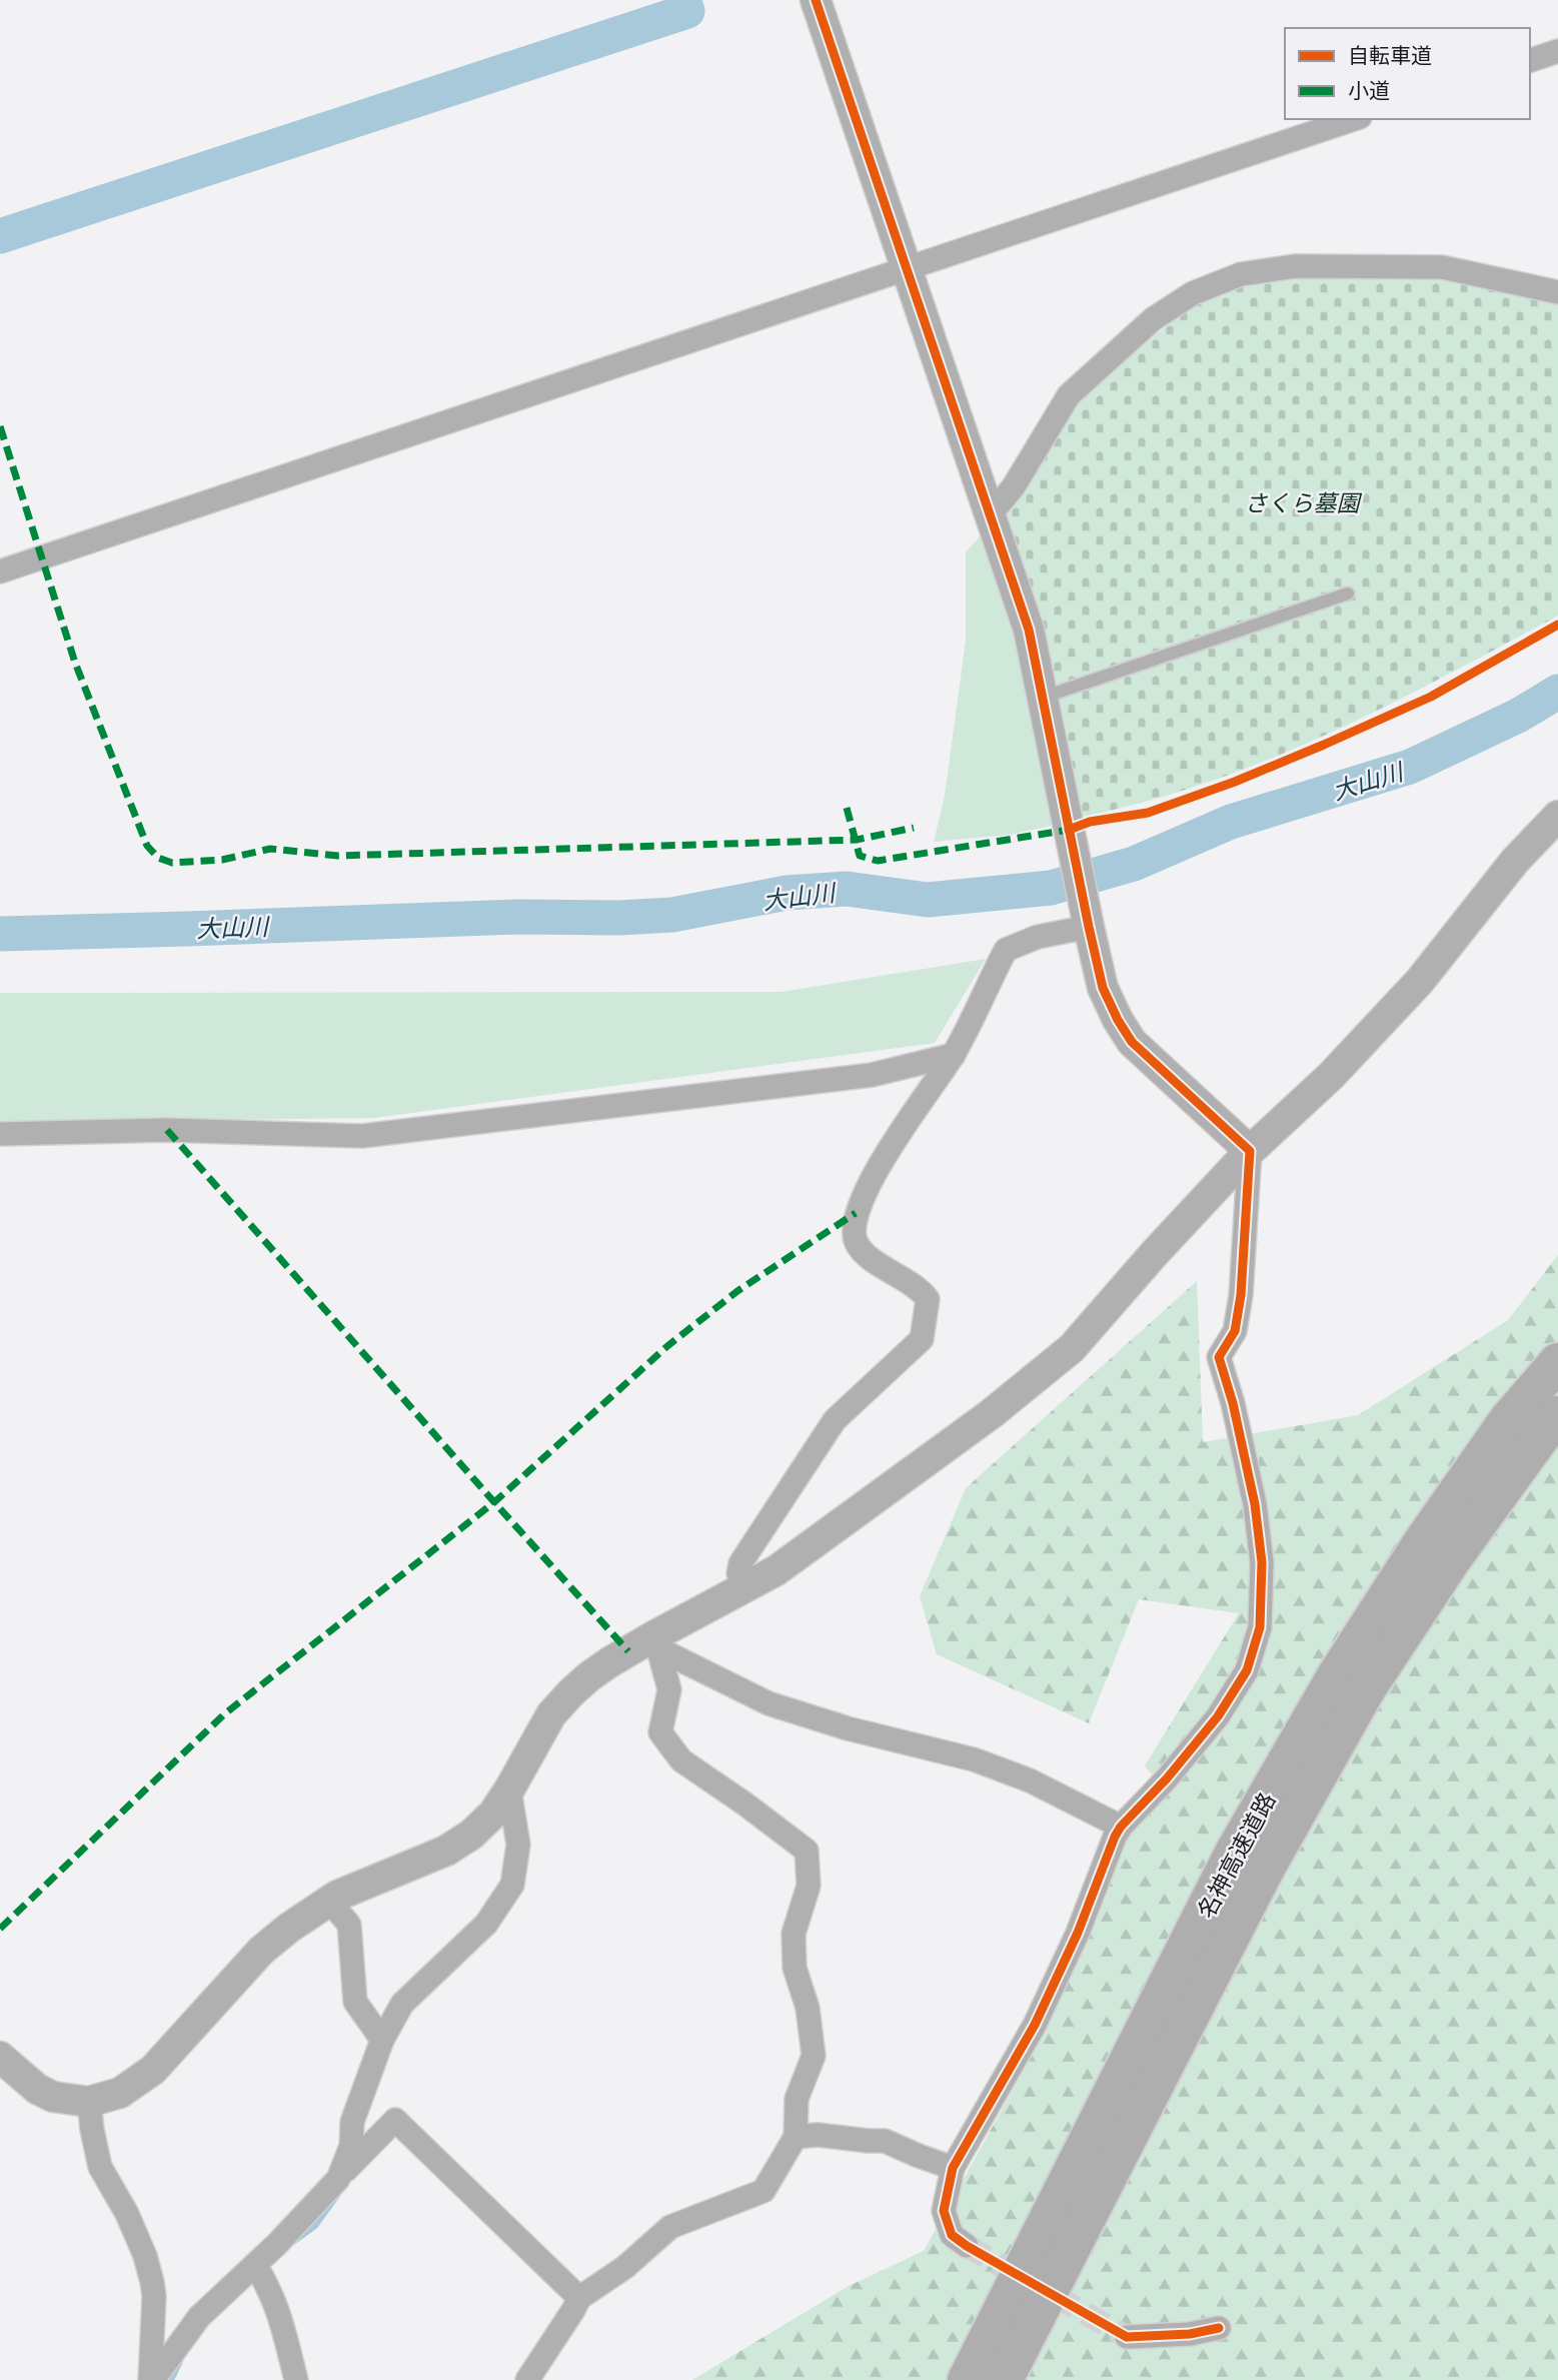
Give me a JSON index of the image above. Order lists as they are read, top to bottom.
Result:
{
  "streets": {
    "highway": ["名神高速道路"]
  },
  "water": ["大山川"],
  "parks": ["さくら墓園"],
  "legend": ["自転車道", "小道"]
}
